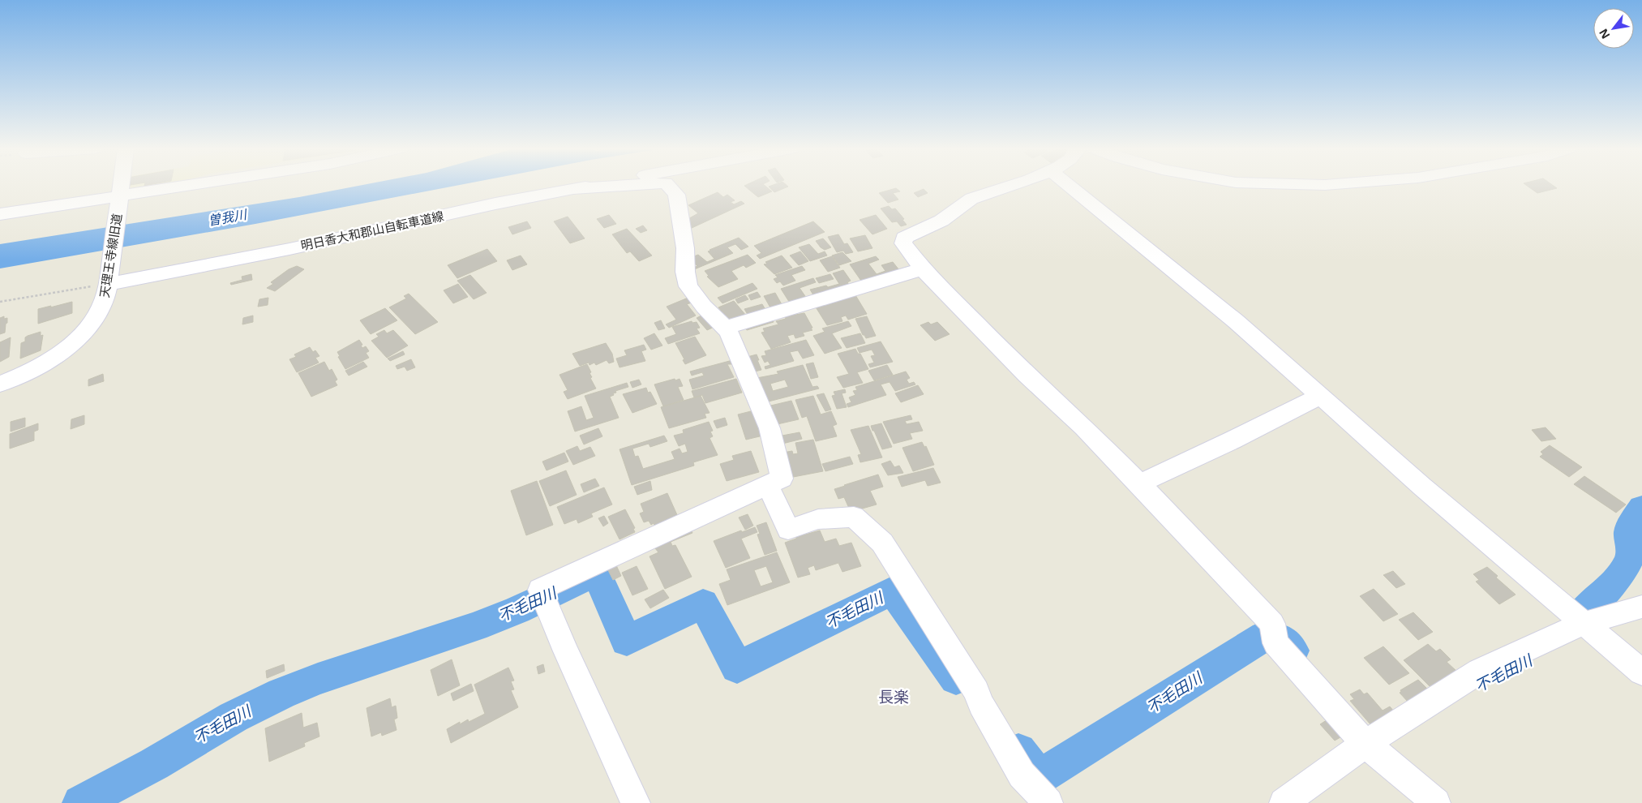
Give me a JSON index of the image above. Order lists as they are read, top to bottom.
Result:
{
  "streets": {
    "street": ["明日香大和郡山自転車道線", "天理王寺線旧道"]
  },
  "crossings": [
    ["明日香大和郡山自転車道線", "天理王寺線旧道"]
  ],
  "districts": ["長楽"],
  "water": ["曽我川", "不毛田川"],
  "north": "bottom left"
}
